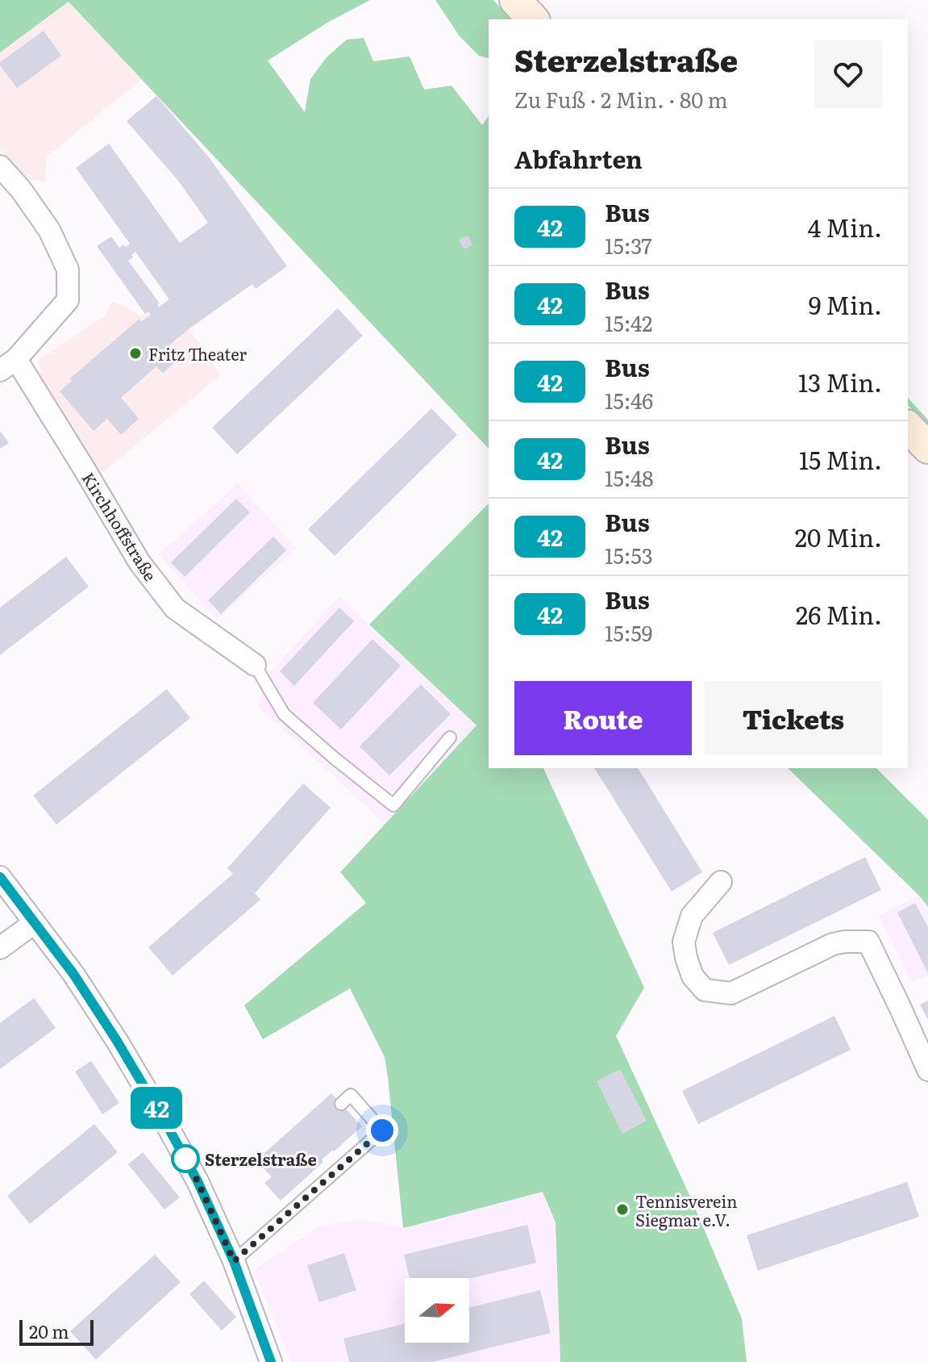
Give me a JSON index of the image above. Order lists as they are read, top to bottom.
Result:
{
  "streets": {
    "street": ["Kirchhoffstraße"]
  },
  "places": ["Fritz Theater", "Sterzelstraße", "Tennisverein Siegmar e.V."],
  "lines": ["bus line 42"],
  "scale_bar": "20 m",
  "north": "right",
  "page": {
    "on_map": "42",
    "heading": [
      ["Sterzelstraße", "Zu Fuß · 2 Min. · 80 m"],
      "Abfahrten"
    ],
    "list": [
      {
        "mark": "42",
        "name": "Bus",
        "note": "15:37",
        "value": "4 Min."
      },
      {
        "mark": "42",
        "name": "Bus",
        "note": "15:42",
        "value": "9 Min."
      },
      {
        "mark": "42",
        "name": "Bus",
        "note": "15:46",
        "value": "13 Min."
      },
      {
        "mark": "42",
        "name": "Bus",
        "note": "15:48",
        "value": "15 Min."
      },
      {
        "mark": "42",
        "name": "Bus",
        "note": "15:53",
        "value": "20 Min."
      },
      {
        "mark": "42",
        "name": "Bus",
        "note": "15:59",
        "value": "26 Min."
      }
    ],
    "buttons": ["Route", "Tickets"],
    "scale": "20 m"
  }
}
